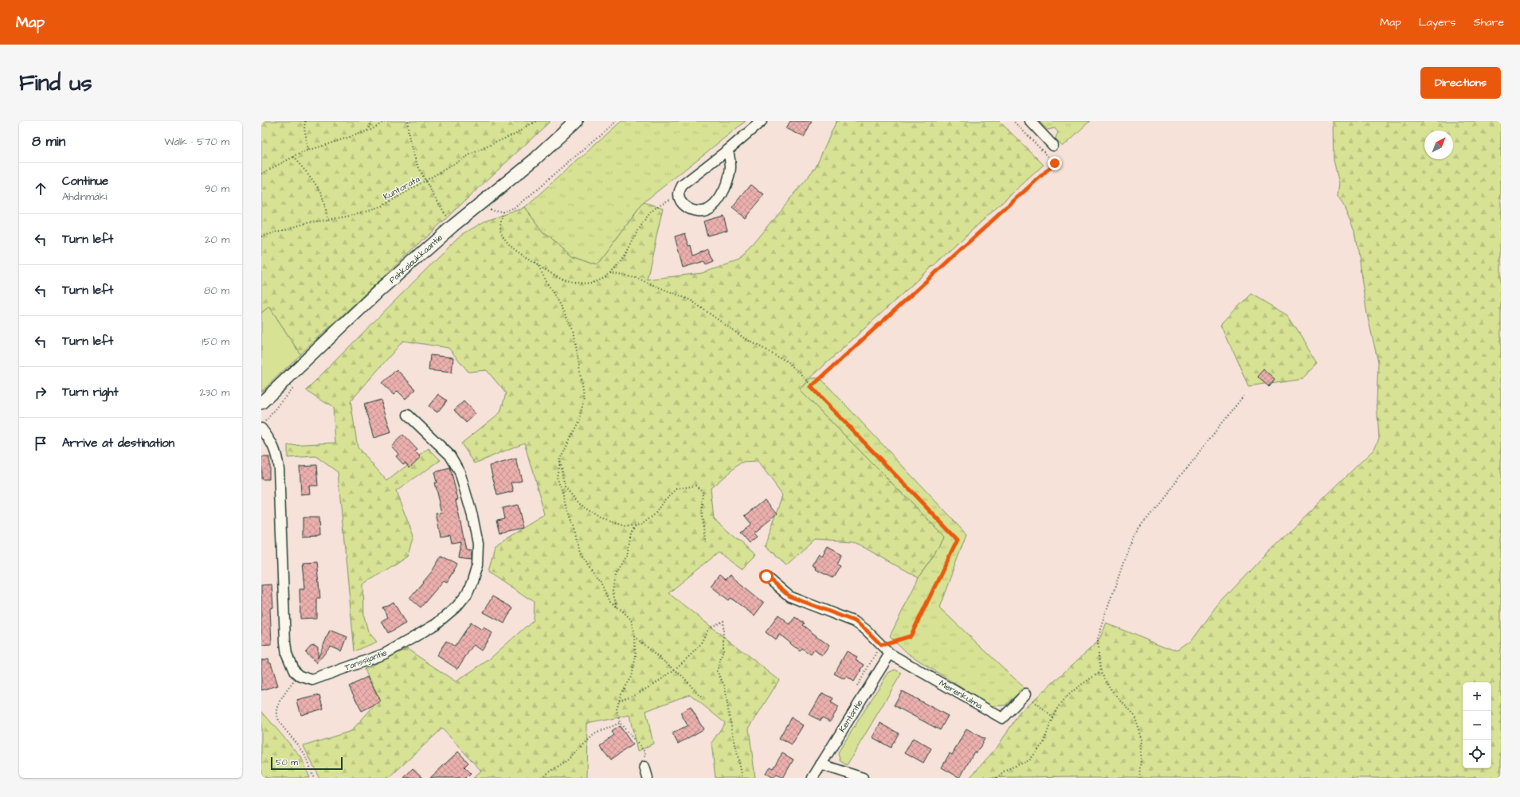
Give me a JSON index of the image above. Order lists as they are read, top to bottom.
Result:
{
  "streets": {
    "street": [
      "Pahkalaukkaantie",
      "Tanssijantie",
      "Merenkulma",
      "Kentäntie"
    ],
    "path": ["Kuntorata"]
  },
  "crossings": [
    ["Merenkulma", "Kentäntie"]
  ],
  "scale_bar": "50 m",
  "north": "top right",
  "page": {
    "header": "Map",
    "nav": ["Map", "Layers", "Share"],
    "buttons": "Directions",
    "title": "Find us",
    "heading": ["8 min", "Walk · 570 m"],
    "list": [
      ["Continue", "Ahdinmäki", "90 m"],
      ["Turn left", "20 m"],
      ["Turn left", "80 m"],
      ["Turn left", "150 m"],
      ["Turn right", "230 m"],
      "Arrive at destination"
    ],
    "map_buttons": ["+", "−"],
    "scale": "50 m"
  }
}
